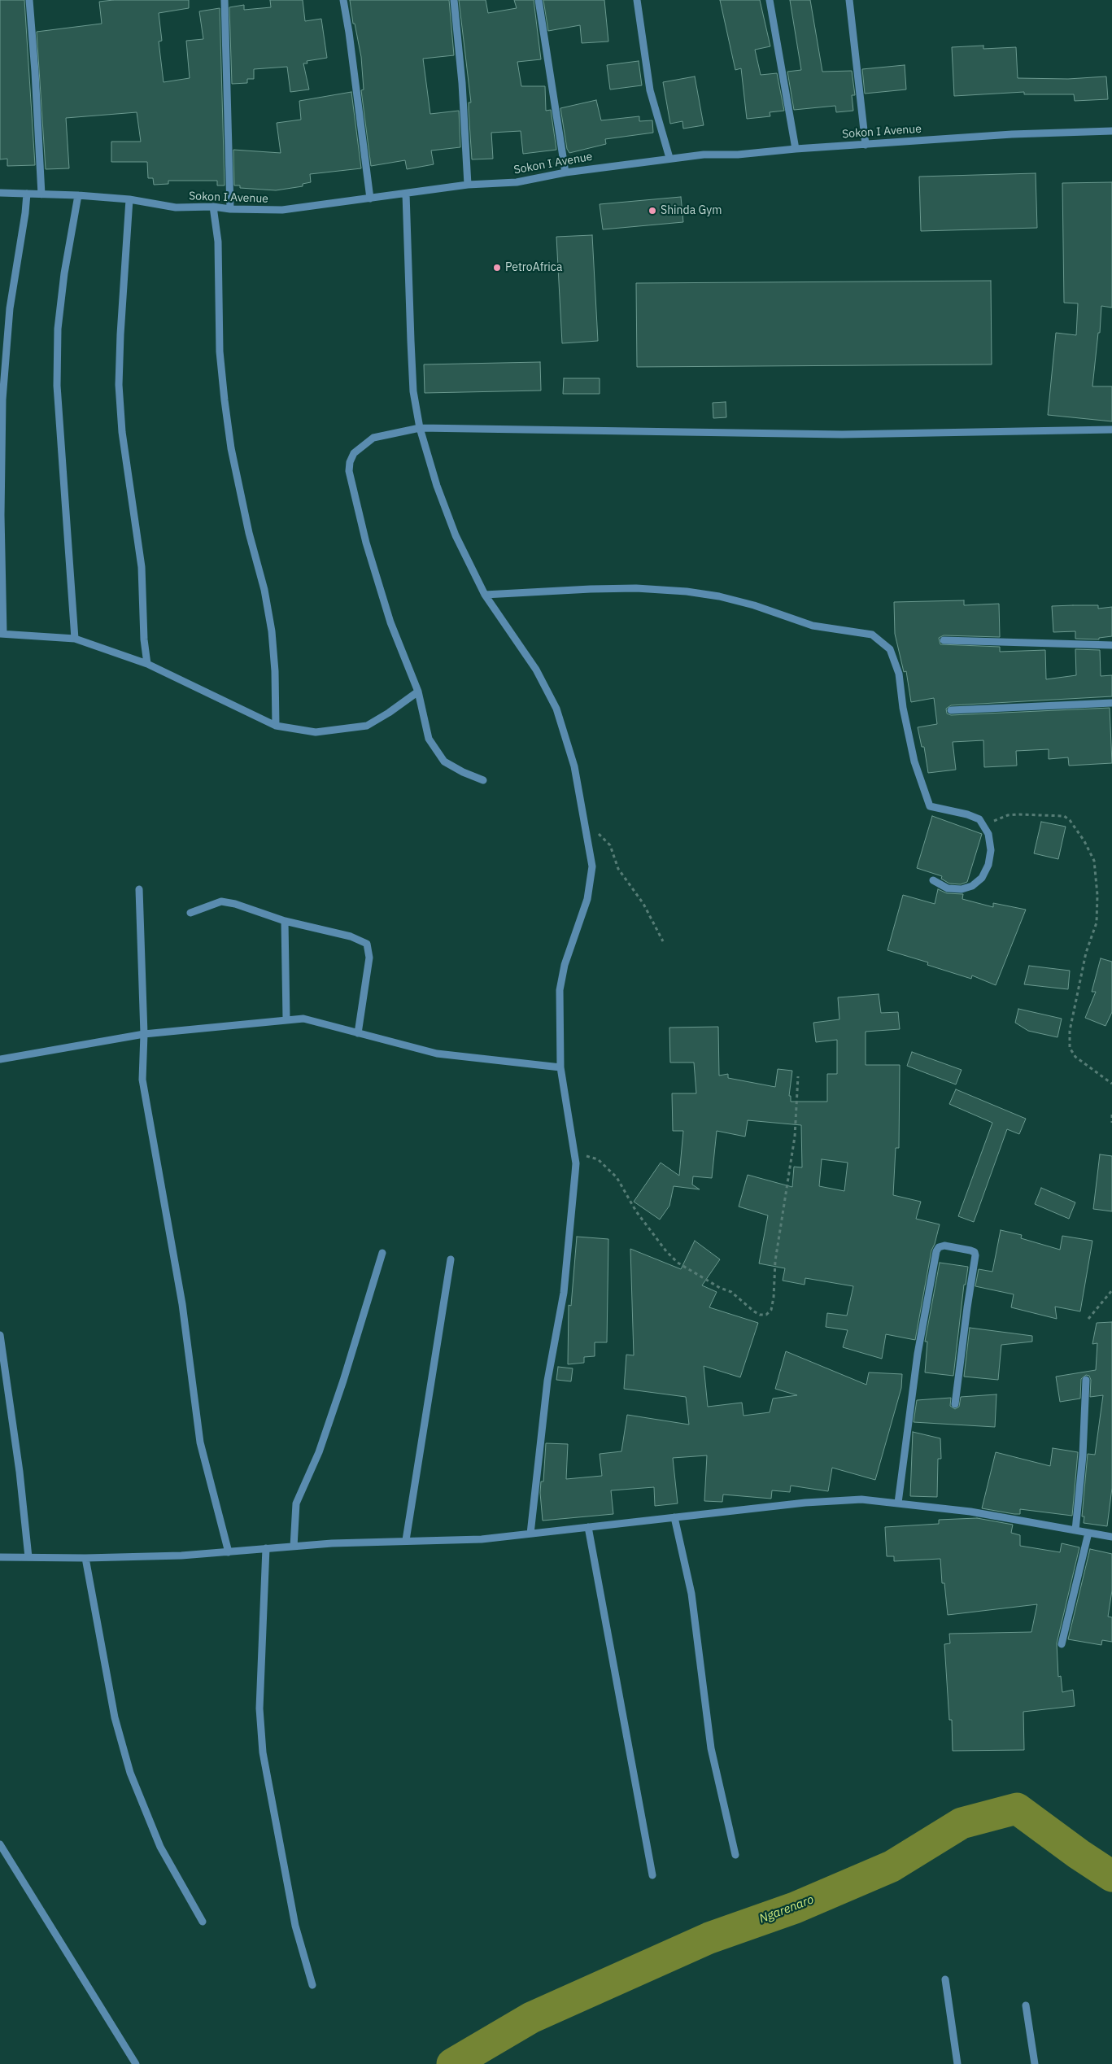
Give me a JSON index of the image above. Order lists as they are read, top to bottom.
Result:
{
  "streets": {
    "street": ["Sokon I Avenue"]
  },
  "water": ["Ngarenaro"],
  "places": ["Shinda Gym", "PetroAfrica"]
}
